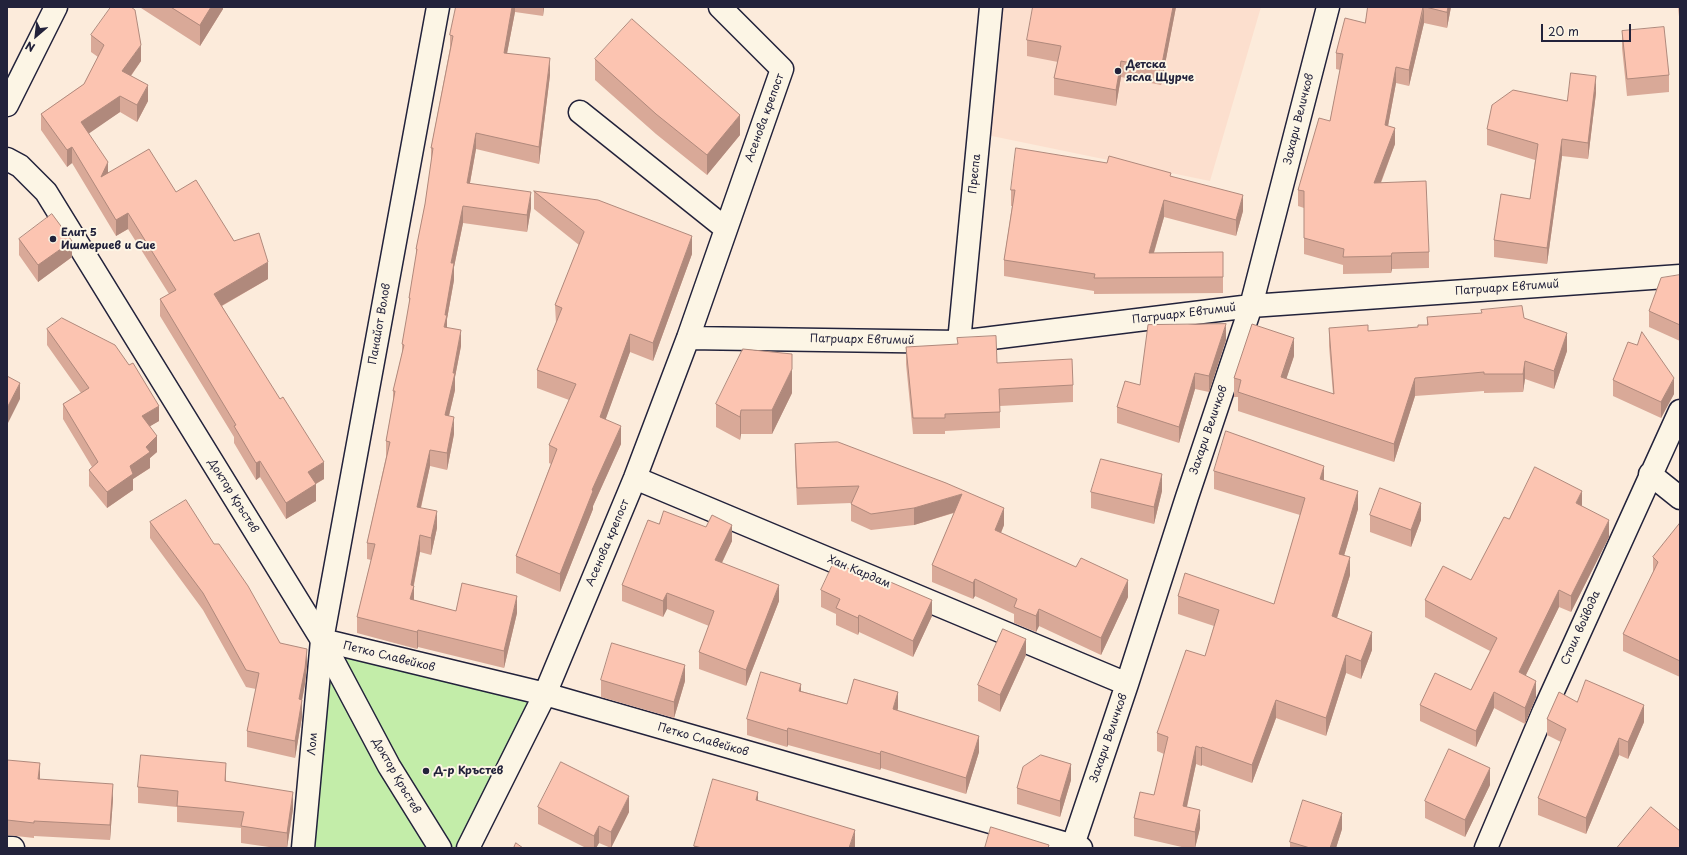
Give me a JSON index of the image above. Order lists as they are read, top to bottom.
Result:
{
  "streets": {
    "street": [
      "Асенова крепост",
      "Захари Величков",
      "Преспа",
      "Патриарх Евтимий",
      "Панайот Волов",
      "Доктор Кръстев",
      "Хан Кардам",
      "Стоил войвода",
      "Петко Славейков",
      "Лом"
    ]
  },
  "crossings": [
    ["Асенова крепост", "Патриарх Евтимий"],
    ["Асенова крепост", "Хан Кардам"],
    ["Асенова крепост", "Петко Славейков"],
    ["Захари Величков", "Патриарх Евтимий"],
    ["Захари Величков", "Хан Кардам"],
    ["Захари Величков", "Петко Славейков"],
    ["Преспа", "Патриарх Евтимий"],
    ["Панайот Волов", "Доктор Кръстев"],
    ["Панайот Волов", "Петко Славейков"],
    ["Панайот Волов", "Лом"],
    ["Доктор Кръстев", "Петко Славейков"],
    ["Доктор Кръстев", "Лом"],
    ["Петко Славейков", "Лом"]
  ],
  "places": ["Детска ясла Щурче", "Елит 5 Ишмериев и Сие", "Д-р Кръстев"],
  "scale_bar": "20 m",
  "north": "bottom left"
}
